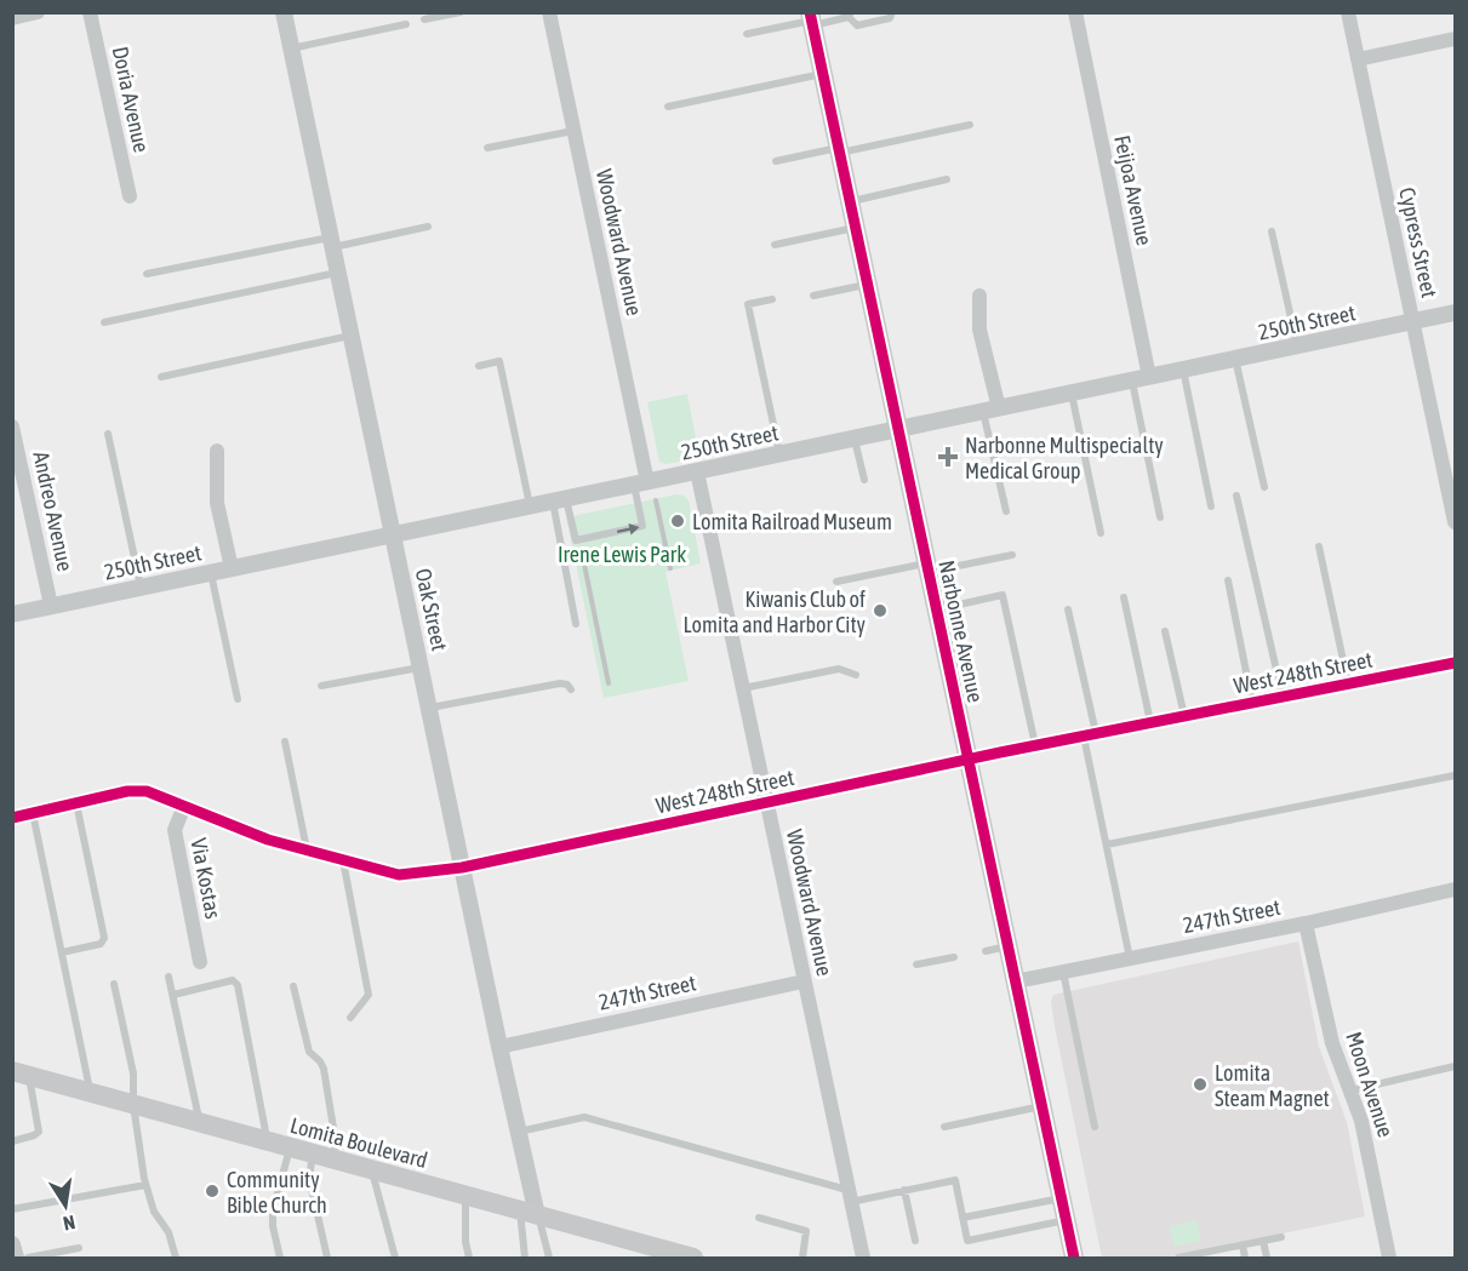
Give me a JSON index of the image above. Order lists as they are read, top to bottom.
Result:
{
  "streets": {
    "main road": ["Narbonne Avenue", "Lomita Boulevard"],
    "street": [
      "Doria Avenue",
      "Feijoa Avenue",
      "Woodward Avenue",
      "Cypress Street",
      "250th Street",
      "Andreo Avenue",
      "Oak Street",
      "West 248th Street",
      "Via Kostas",
      "247th Street",
      "Moon Avenue"
    ]
  },
  "crossings": [
    ["Feijoa Avenue", "250th Street"],
    ["Woodward Avenue", "250th Street"],
    ["Woodward Avenue", "West 248th Street"],
    ["Woodward Avenue", "247th Street"],
    ["Cypress Street", "250th Street"],
    ["250th Street", "Andreo Avenue"],
    ["250th Street", "Oak Street"],
    ["250th Street", "Narbonne Avenue"],
    ["Oak Street", "West 248th Street"],
    ["Oak Street", "247th Street"],
    ["Oak Street", "Lomita Boulevard"],
    ["Narbonne Avenue", "West 248th Street"],
    ["Narbonne Avenue", "247th Street"],
    ["West 248th Street", "Via Kostas"],
    ["247th Street", "Moon Avenue"]
  ],
  "parks": ["Irene Lewis Park"],
  "places": {
    "health": ["Narbonne Multispecialty Medical Group"],
    "other": [
      "Lomita Railroad Museum",
      "Kiwanis Club of Lomita and Harbor City",
      "Lomita Steam Magnet",
      "Community Bible Church"
    ]
  },
  "north": "bottom"
}
